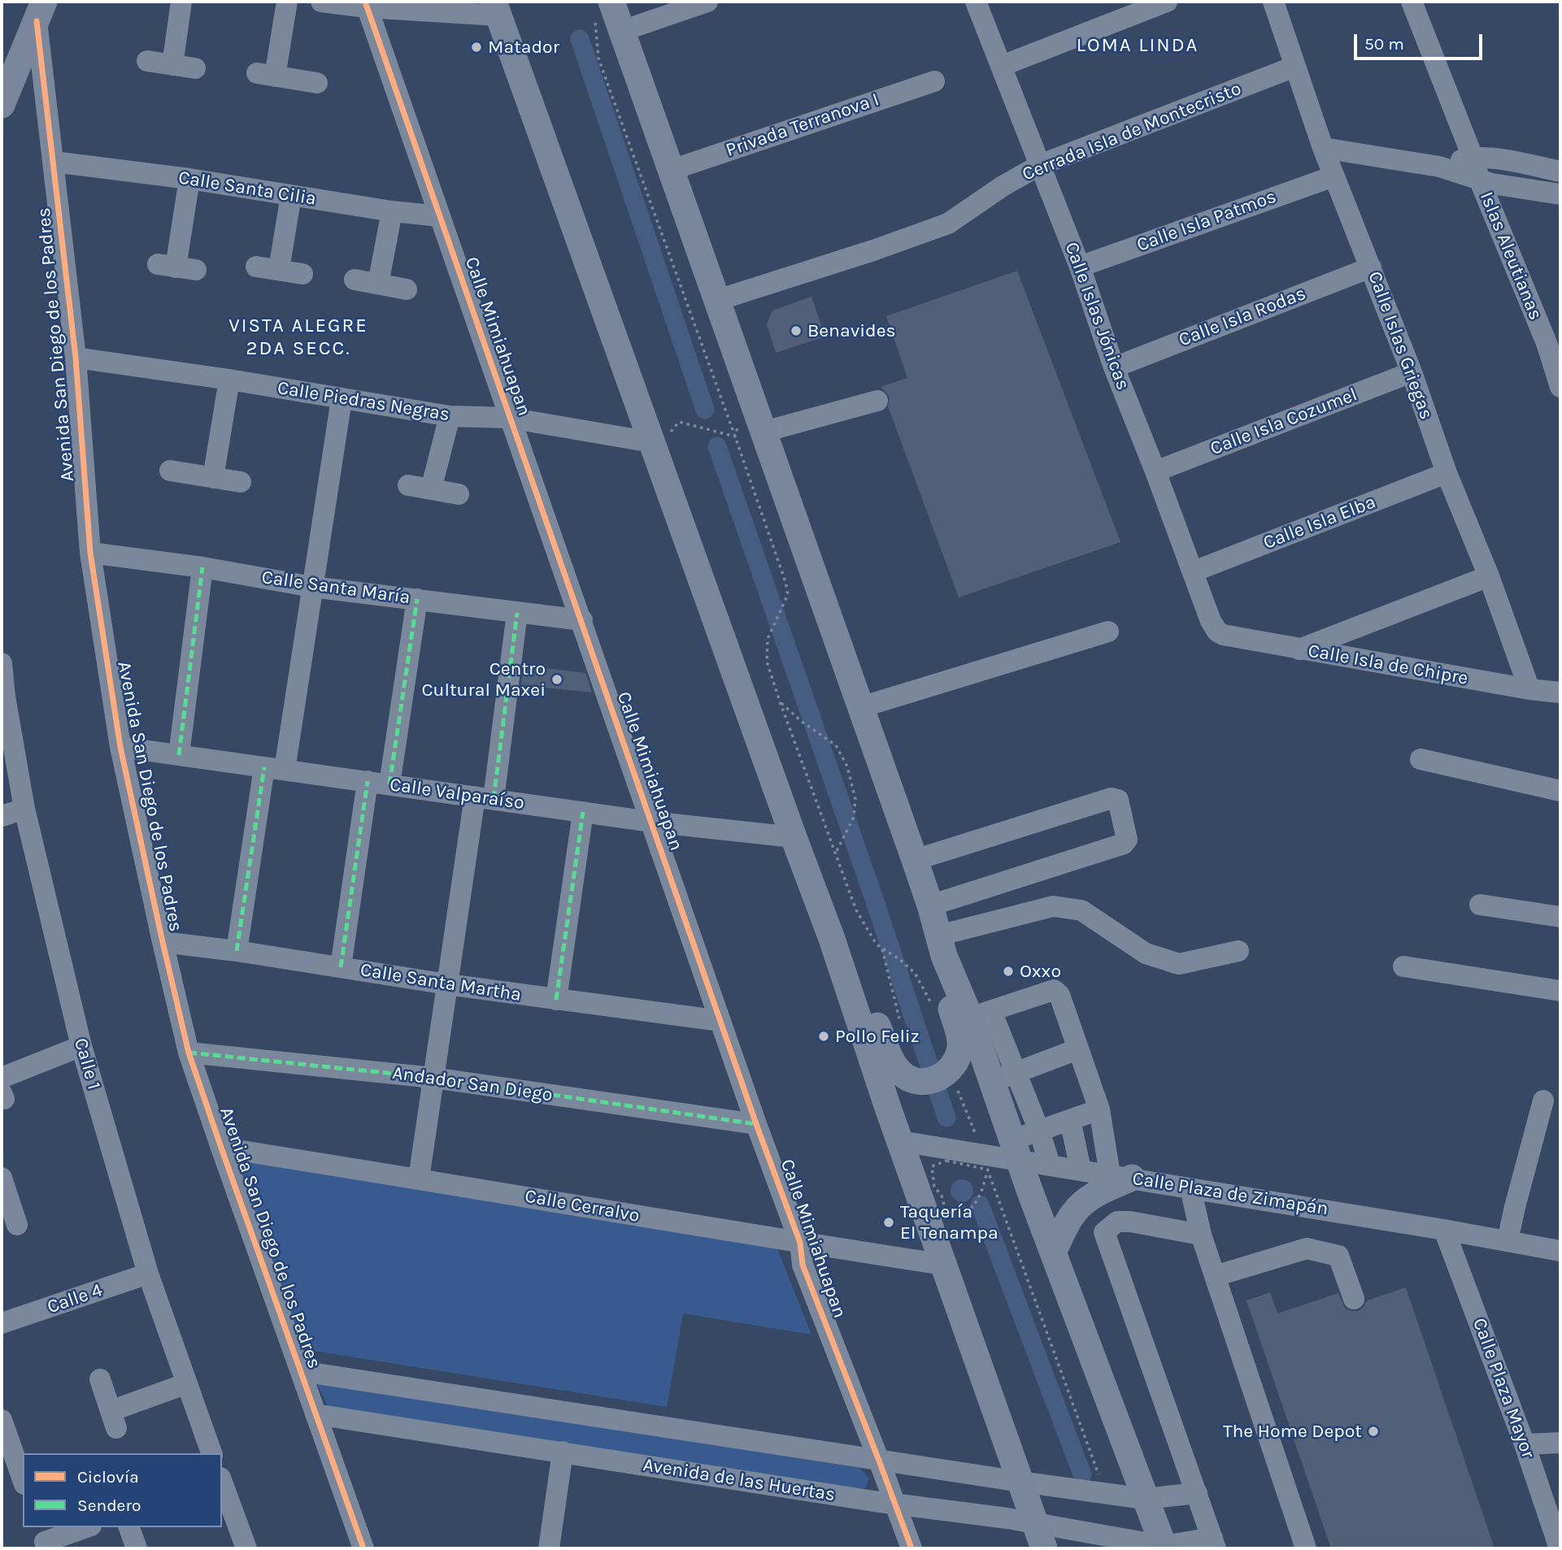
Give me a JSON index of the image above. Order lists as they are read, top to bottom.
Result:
{
  "streets": {
    "street": [
      "Privada Terranova I",
      "Cerrada Isla de Montecristo",
      "Calle Santa Cilia",
      "Calle Isla Patmos",
      "Islas Aleutianas",
      "Calle Islas Jónicas",
      "Calle Isla Rodas",
      "Calle Mimiahuapan",
      "Avenida San Diego de los Padres",
      "Calle Islas Griegas",
      "Calle Piedras Negras",
      "Calle Isla Cozumel",
      "Calle Isla Elba",
      "Calle Santa María",
      "Calle Isla de Chipre",
      "Calle Valparaíso",
      "Calle Santa Martha",
      "Calle 1",
      "Andador San Diego",
      "Calle Plaza de Zimapán",
      "Calle Cerralvo",
      "Calle 4",
      "Calle Plaza Mayor",
      "Avenida de las Huertas"
    ]
  },
  "crossings": [
    ["Cerrada Isla de Montecristo", "Calle Islas Jónicas"],
    ["Cerrada Isla de Montecristo", "Calle Islas Griegas"],
    ["Calle Santa Cilia", "Calle Mimiahuapan"],
    ["Calle Santa Cilia", "Avenida San Diego de los Padres"],
    ["Calle Isla Patmos", "Calle Islas Jónicas"],
    ["Calle Isla Patmos", "Calle Islas Griegas"],
    ["Calle Islas Jónicas", "Calle Isla Rodas"],
    ["Calle Islas Jónicas", "Calle Isla Cozumel"],
    ["Calle Islas Jónicas", "Calle Isla Elba"],
    ["Calle Islas Jónicas", "Calle Isla de Chipre"],
    ["Calle Isla Rodas", "Calle Islas Griegas"],
    ["Calle Mimiahuapan", "Calle Piedras Negras"],
    ["Calle Mimiahuapan", "Calle Santa María"],
    ["Calle Mimiahuapan", "Calle Valparaíso"],
    ["Calle Mimiahuapan", "Calle Santa Martha"],
    ["Calle Mimiahuapan", "Andador San Diego"],
    ["Calle Mimiahuapan", "Calle Cerralvo"],
    ["Calle Mimiahuapan", "Avenida de las Huertas"],
    ["Avenida San Diego de los Padres", "Calle Piedras Negras"],
    ["Avenida San Diego de los Padres", "Calle Santa María"],
    ["Avenida San Diego de los Padres", "Calle Valparaíso"],
    ["Avenida San Diego de los Padres", "Calle Santa Martha"],
    ["Avenida San Diego de los Padres", "Andador San Diego"],
    ["Avenida San Diego de los Padres", "Calle Cerralvo"],
    ["Avenida San Diego de los Padres", "Avenida de las Huertas"],
    ["Calle Islas Griegas", "Calle Isla Cozumel"],
    ["Calle Islas Griegas", "Calle Isla Elba"],
    ["Calle Islas Griegas", "Calle Isla de Chipre"],
    ["Calle 1", "Calle 4"],
    ["Calle Plaza de Zimapán", "Calle Plaza Mayor"]
  ],
  "districts": ["LOMA LINDA", "VISTA ALEGRE 2DA SECC."],
  "places": [
    "Matador",
    "Benavides",
    "Centro Cultural Maxei",
    "Oxxo",
    "Pollo Feliz",
    "Taquería El Tenampa",
    "The Home Depot"
  ],
  "legend": ["Ciclovía", "Sendero"],
  "scale_bar": "50 m"
}
